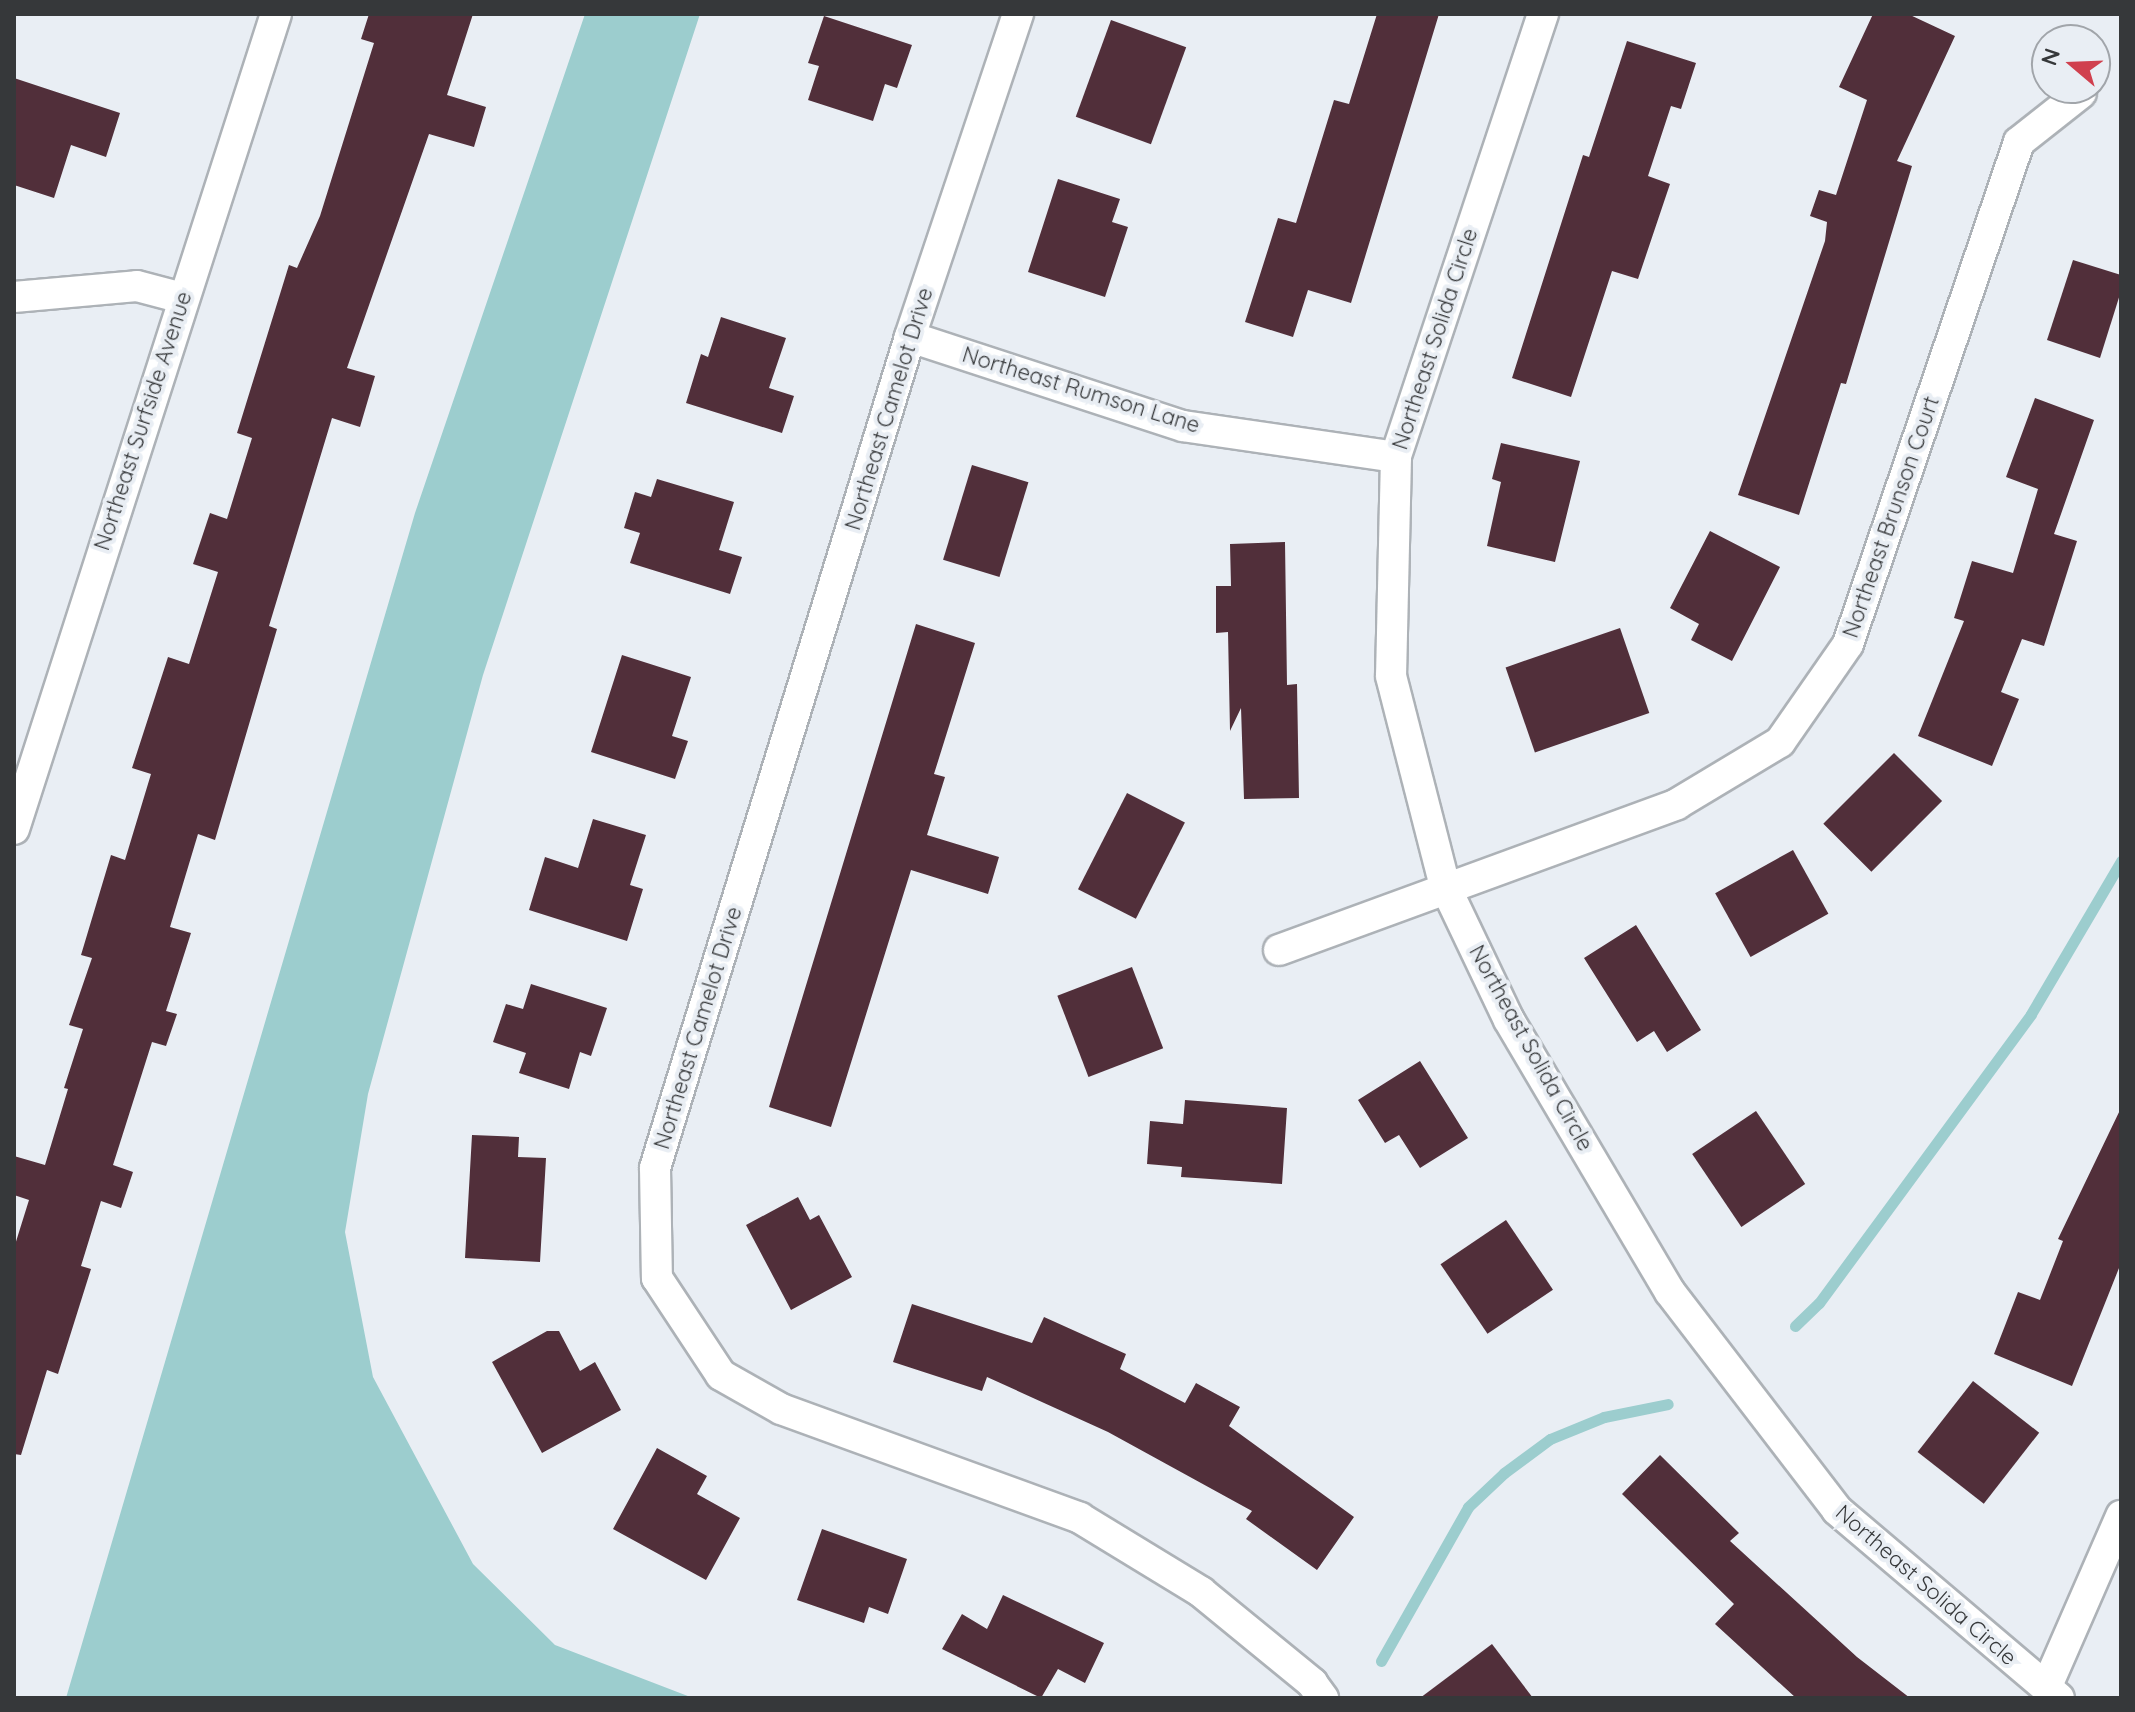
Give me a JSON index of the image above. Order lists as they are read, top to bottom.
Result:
{
  "streets": {
    "street": [
      "Northeast Solida Circle",
      "Northeast Rumson Lane",
      "Northeast Camelot Drive",
      "Northeast Surfside Avenue",
      "Northeast Brunson Court"
    ]
  },
  "crossings": [
    ["Northeast Solida Circle", "Northeast Rumson Lane"],
    ["Northeast Solida Circle", "Northeast Brunson Court"],
    ["Northeast Rumson Lane", "Northeast Camelot Drive"]
  ],
  "north": "left"
}
